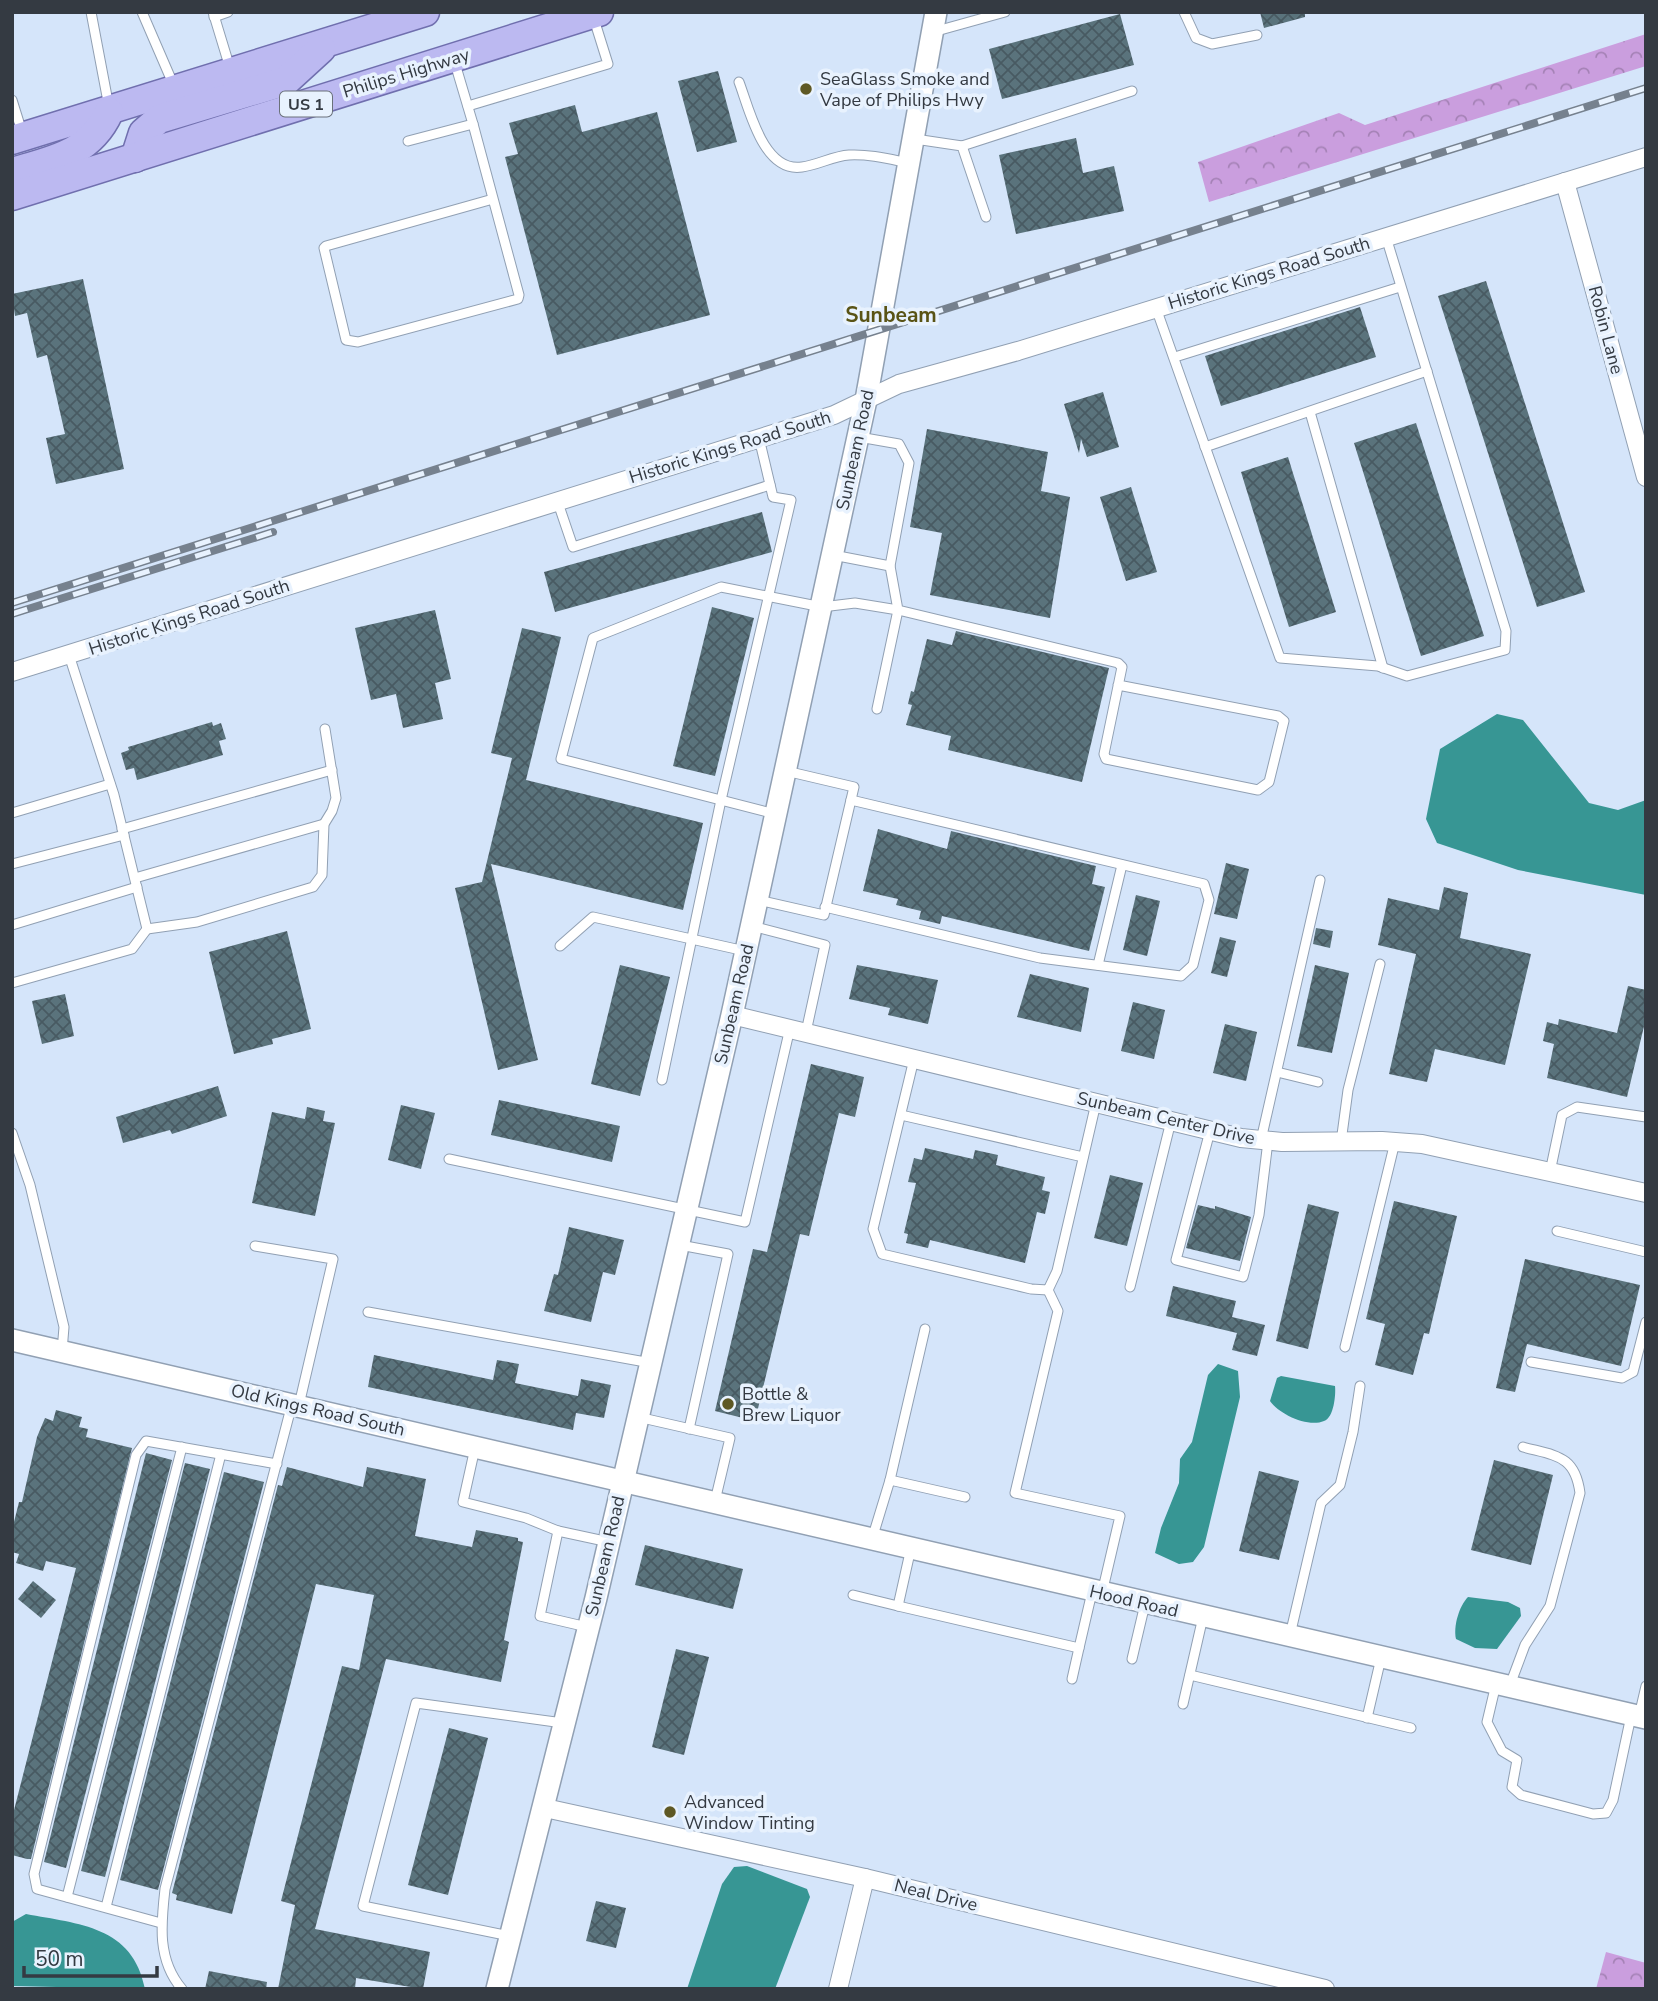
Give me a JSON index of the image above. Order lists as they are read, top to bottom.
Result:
{
  "streets": {
    "main road": ["Philips Highway", "US 1"],
    "street": [
      "Historic Kings Road South",
      "Robin Lane",
      "Sunbeam Road",
      "Sunbeam Center Drive",
      "Old Kings Road South",
      "Hood Road",
      "Neal Drive"
    ]
  },
  "crossings": [
    ["Historic Kings Road South", "Robin Lane"],
    ["Historic Kings Road South", "Sunbeam Road"],
    ["Sunbeam Road", "Sunbeam Center Drive"],
    ["Sunbeam Road", "Old Kings Road South"],
    ["Sunbeam Road", "Hood Road"],
    ["Sunbeam Road", "Neal Drive"],
    ["Old Kings Road South", "Hood Road"]
  ],
  "districts": ["Sunbeam"],
  "places": ["SeaGlass Smoke and Vape of Philips Hwy", "Bottle & Brew Liquor", "Advanced Window Tinting"],
  "scale_bar": "50 m"
}
